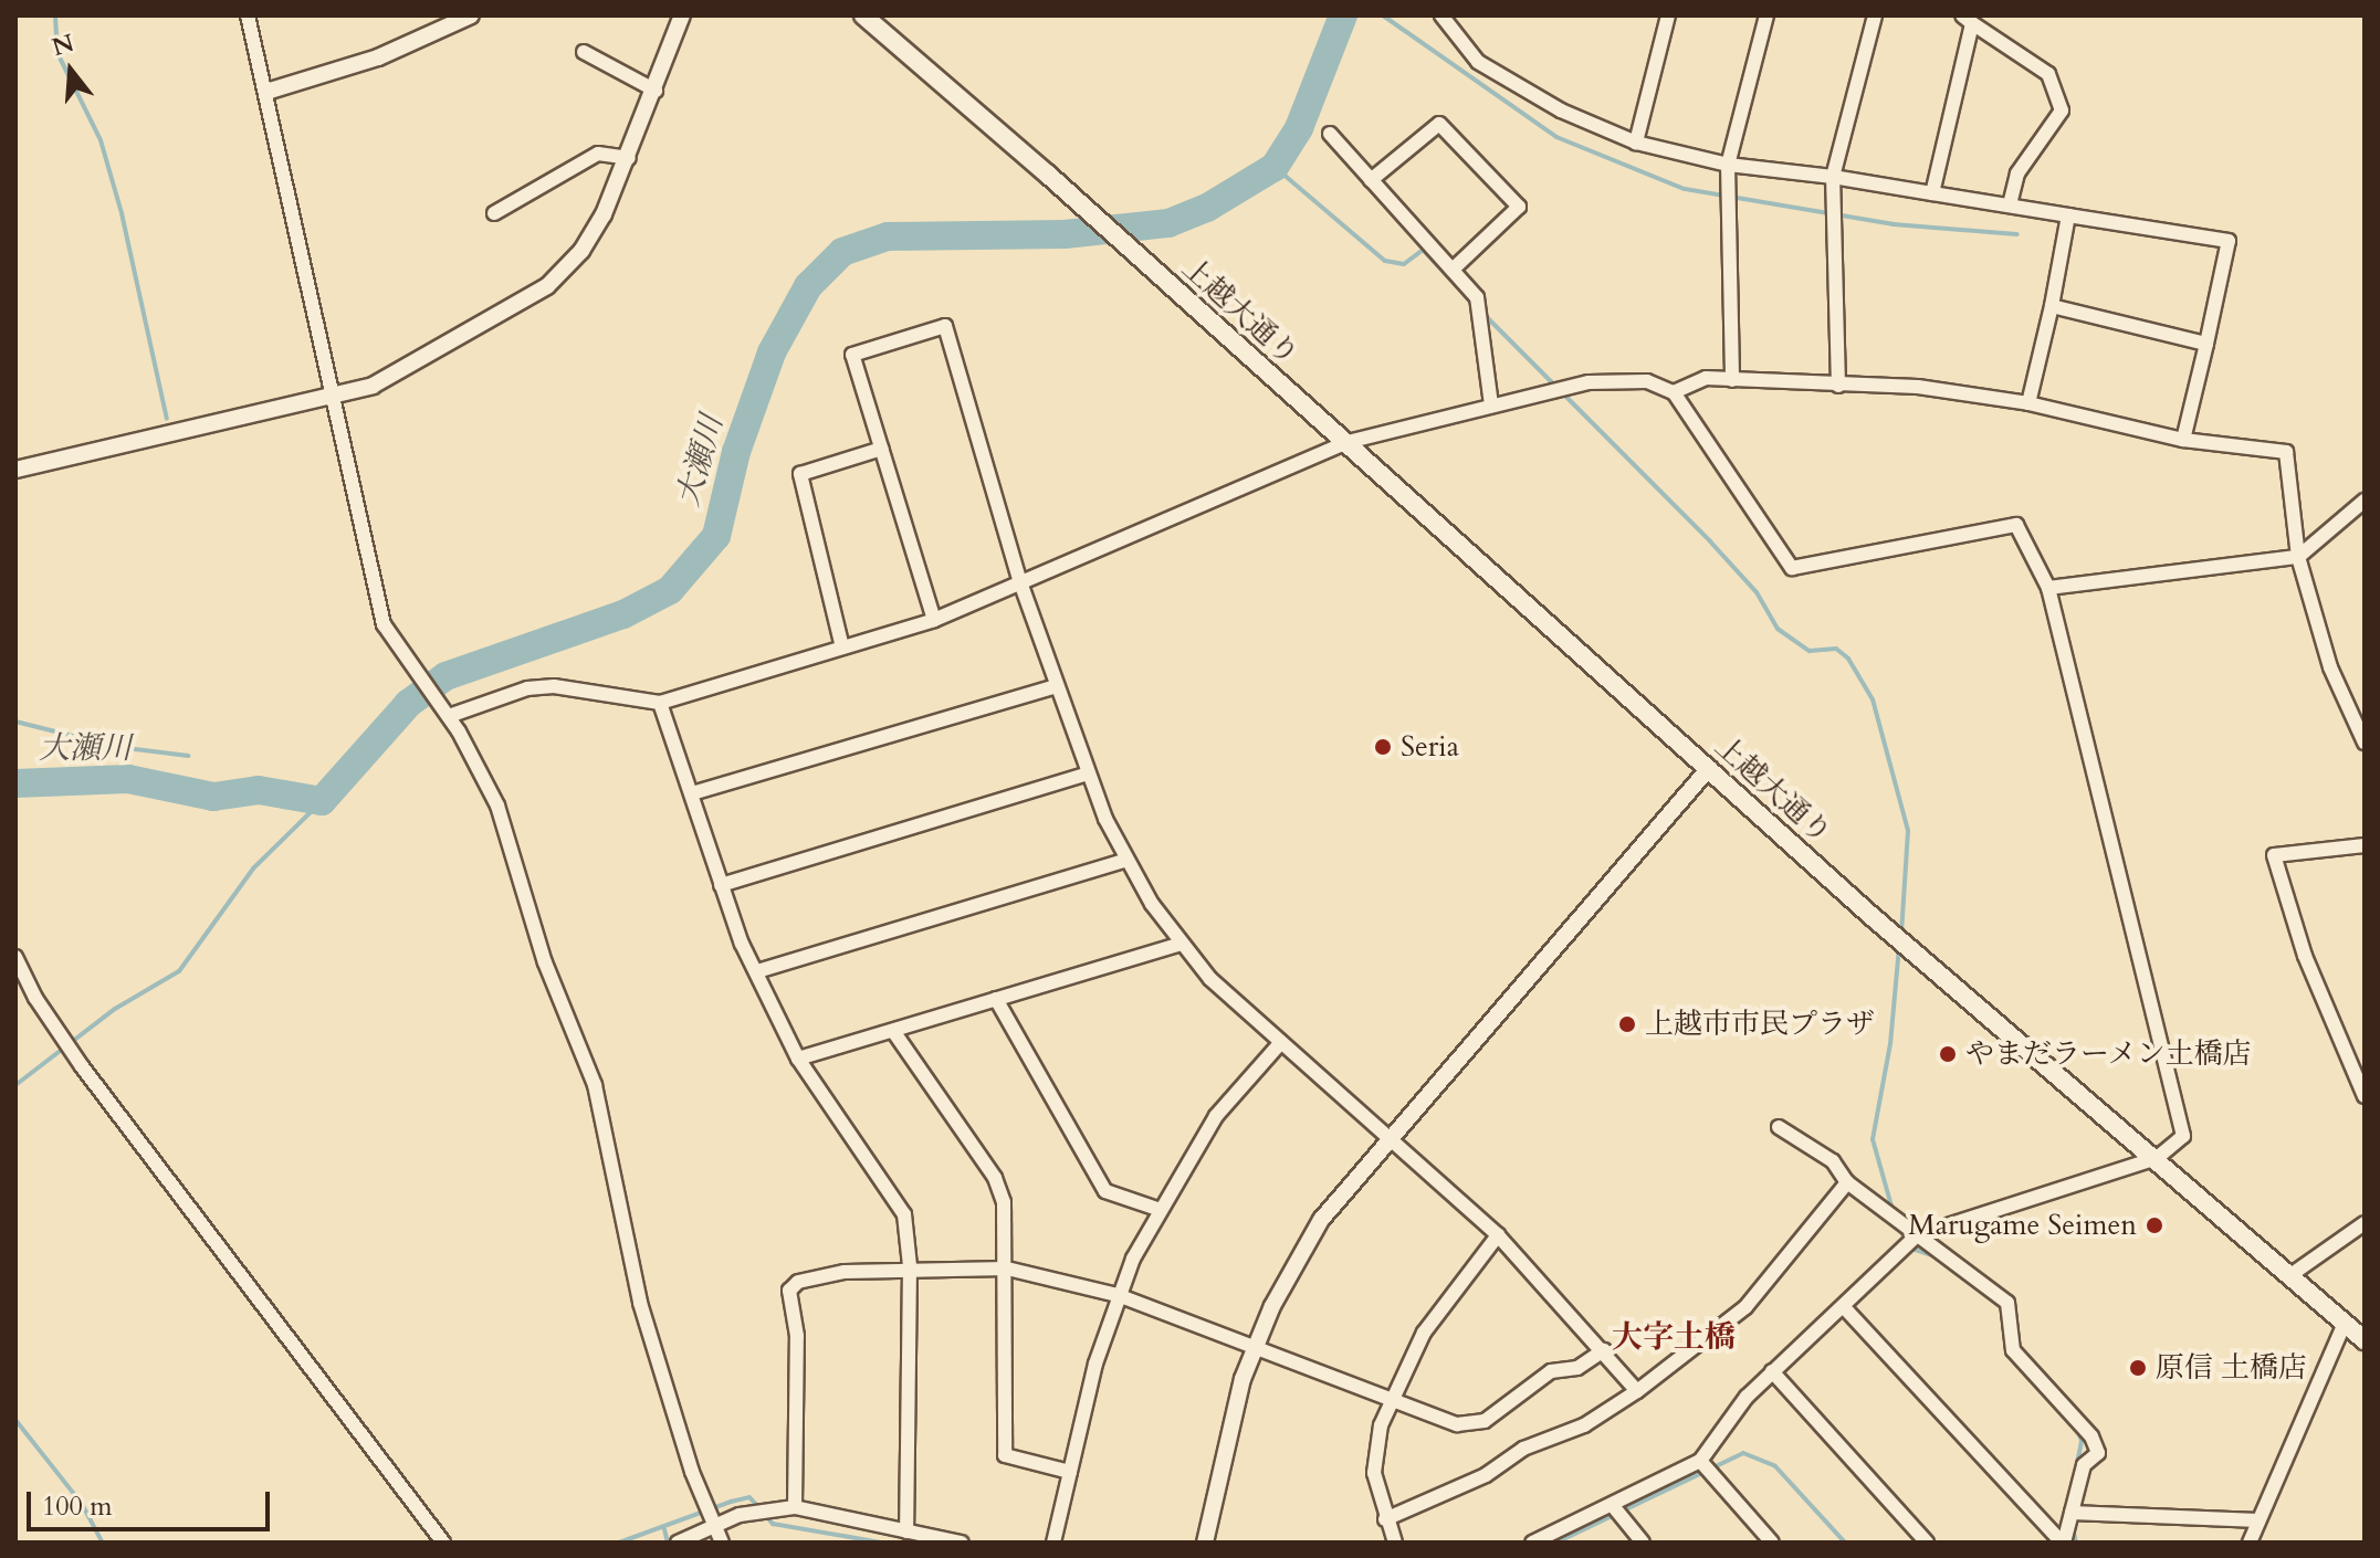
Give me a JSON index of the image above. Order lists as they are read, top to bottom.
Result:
{
  "streets": {
    "main road": ["上越大通り"]
  },
  "districts": ["大字土橋"],
  "water": ["大瀬川"],
  "places": [
    "Seria",
    "上越市市民プラザ",
    "やまだラーメン土橋店",
    "Marugame Seimen",
    "原信 土橋店"
  ],
  "scale_bar": "100 m",
  "north": "top"
}
